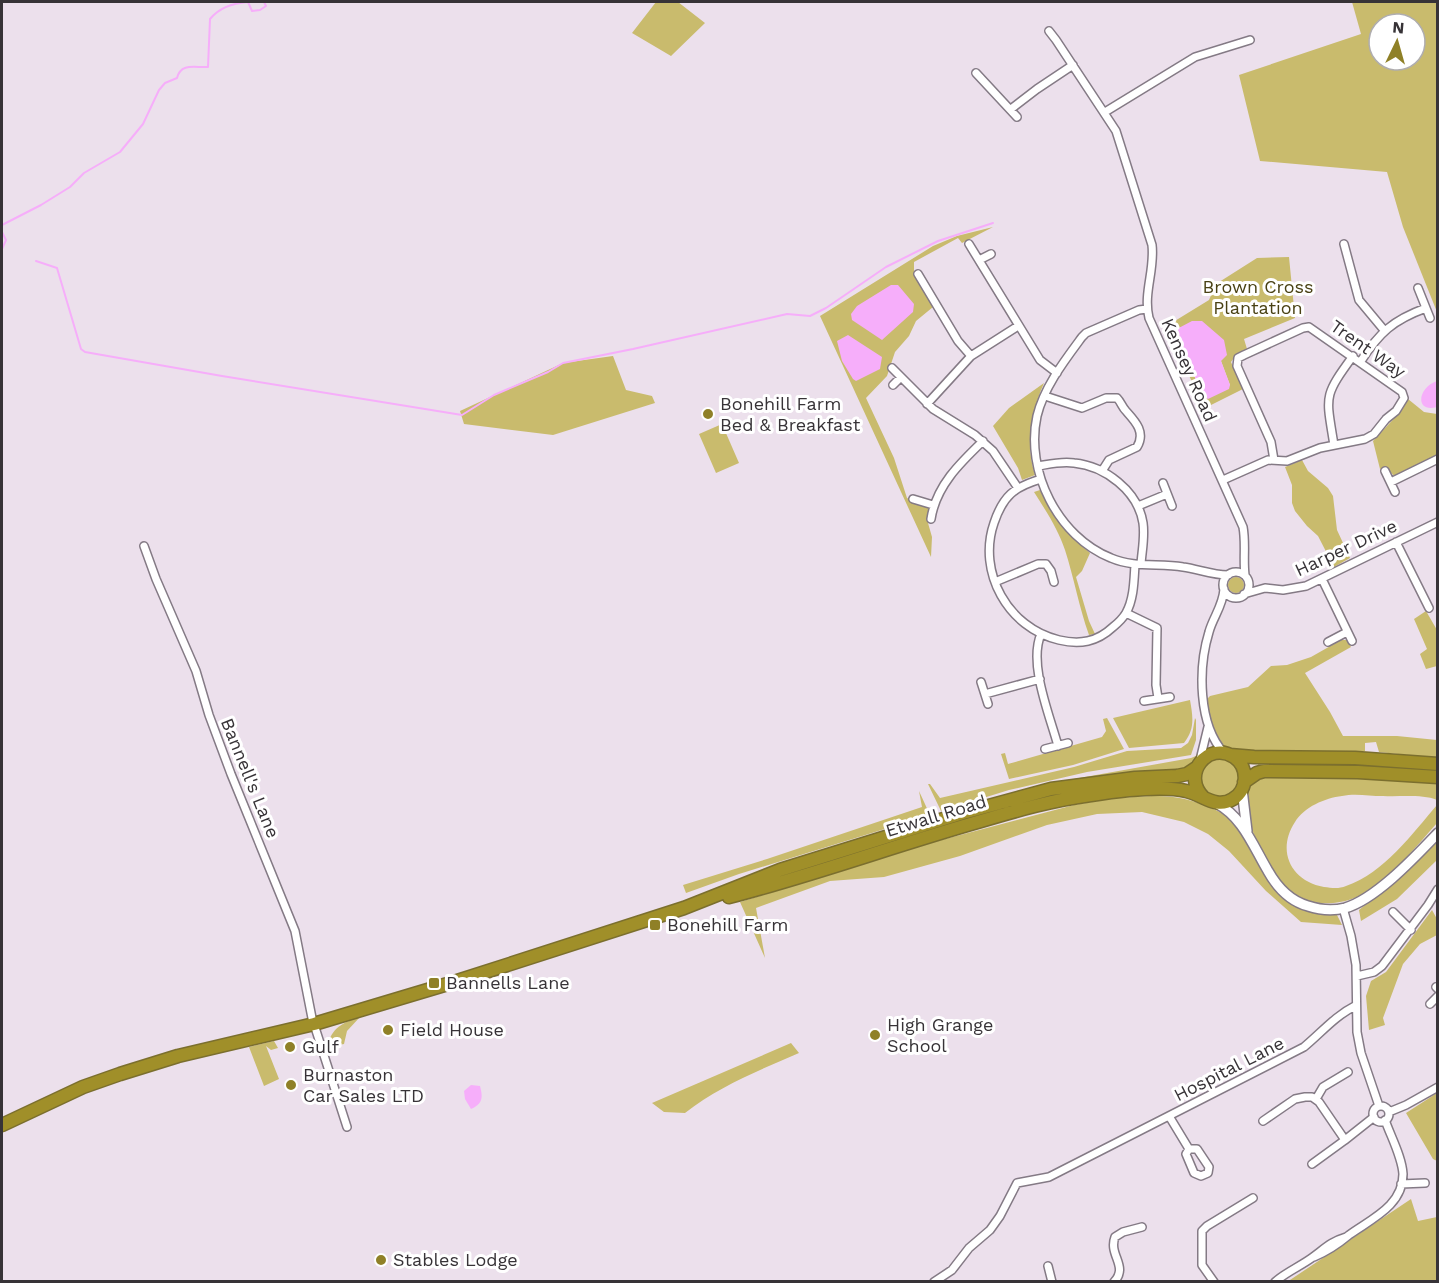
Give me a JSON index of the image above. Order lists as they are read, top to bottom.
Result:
{
  "streets": {
    "highway": ["Etwall Road"],
    "street": [
      "Trent Way",
      "Kensey Road",
      "Harper Drive",
      "Bannell's Lane",
      "Hospital Lane"
    ]
  },
  "crossings": [
    ["Trent Way", "Kensey Road"],
    ["Kensey Road", "Harper Drive"],
    ["Bannell's Lane", "Etwall Road"]
  ],
  "parks": ["Brown Cross Plantation"],
  "places": {
    "other": [
      "Bonehill Farm Bed & Breakfast",
      "Field House",
      "High Grange School",
      "Gulf",
      "Burnaston Car Sales LTD",
      "Stables Lodge"
    ],
    "transit": ["Bonehill Farm", "Bannells Lane"]
  },
  "north": "top"
}
